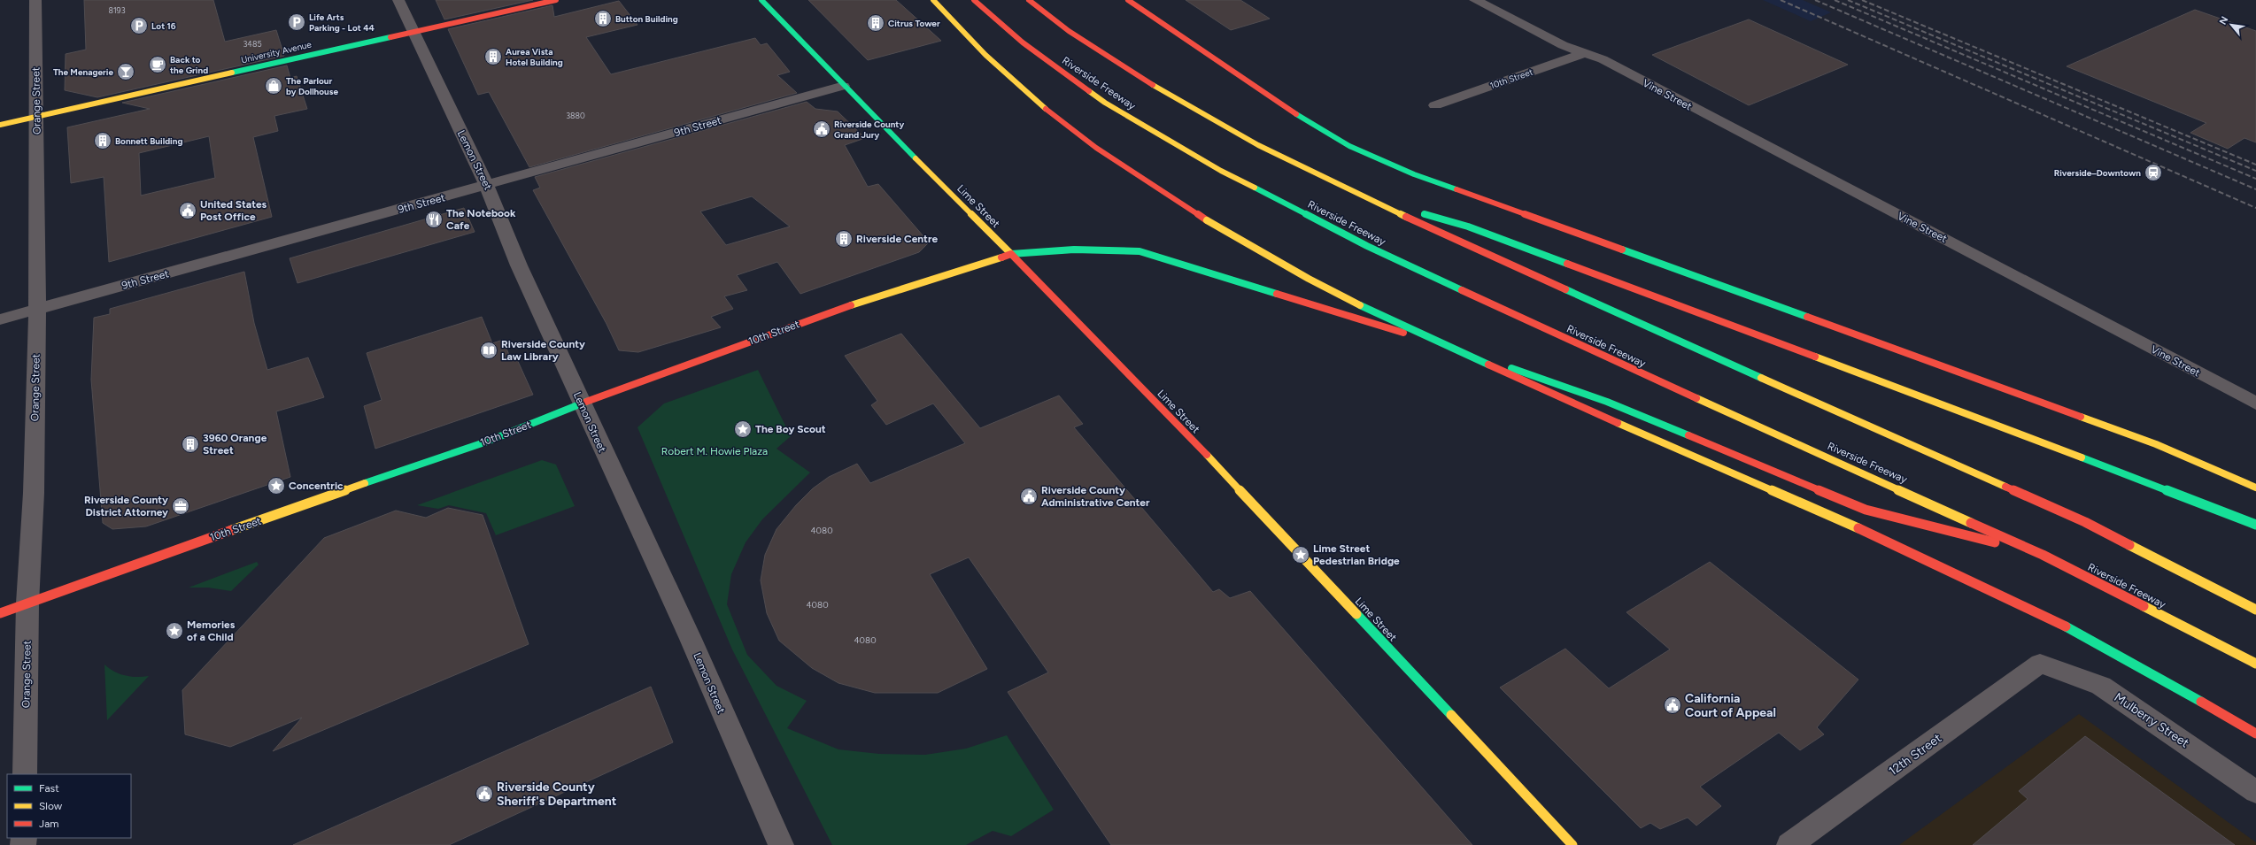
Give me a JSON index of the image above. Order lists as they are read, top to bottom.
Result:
{
  "streets": {
    "main road": [
      "University Avenue",
      "10th Street",
      "Riverside Freeway",
      "Lime Street"
    ],
    "street": [
      "Vine Street",
      "Orange Street",
      "9th Street",
      "Lemon Street",
      "Mulberry Street",
      "12th Street"
    ]
  },
  "crossings": [
    ["University Avenue", "Orange Street"],
    ["University Avenue", "Lemon Street"],
    ["10th Street", "Riverside Freeway"],
    ["10th Street", "Vine Street"],
    ["10th Street", "Orange Street"],
    ["10th Street", "Lemon Street"],
    ["10th Street", "Lime Street"],
    ["Orange Street", "9th Street"],
    ["9th Street", "Lemon Street"],
    ["9th Street", "Lime Street"],
    ["Mulberry Street", "12th Street"]
  ],
  "parks": ["Robert M. Howie Plaza"],
  "places": {
    "building": [
      "Button Building",
      "Citrus Tower",
      "Aurea Vista Hotel Building",
      "Bonnett Building",
      "Riverside Centre",
      "3960 Orange Street"
    ],
    "parking": ["Life Arts Parking - Lot 44", "Lot 16"],
    "cafe": ["Back to the Grind"],
    "bar": ["The Menagerie"],
    "shop": ["The Parlour by Dollhouse"],
    "public building": [
      "Riverside County Grand Jury",
      "United States Post Office",
      "Riverside County Administrative Center",
      "California Court of Appeal",
      "Riverside County Sheriff's Department"
    ],
    "station": ["Riverside–Downtown"],
    "restaurant": ["The Notebook Cafe"],
    "library": ["Riverside County Law Library"],
    "place": [
      "The Boy Scout",
      "Concentric",
      "Lime Street Pedestrian Bridge",
      "Memories of a Child"
    ],
    "office": ["Riverside County District Attorney"]
  },
  "house_numbers": [
    "8193",
    "3485",
    "3880",
    "4080",
    "4080",
    "4080"
  ],
  "legend": ["Fast", "Slow", "Jam"],
  "north": "top left"
}
